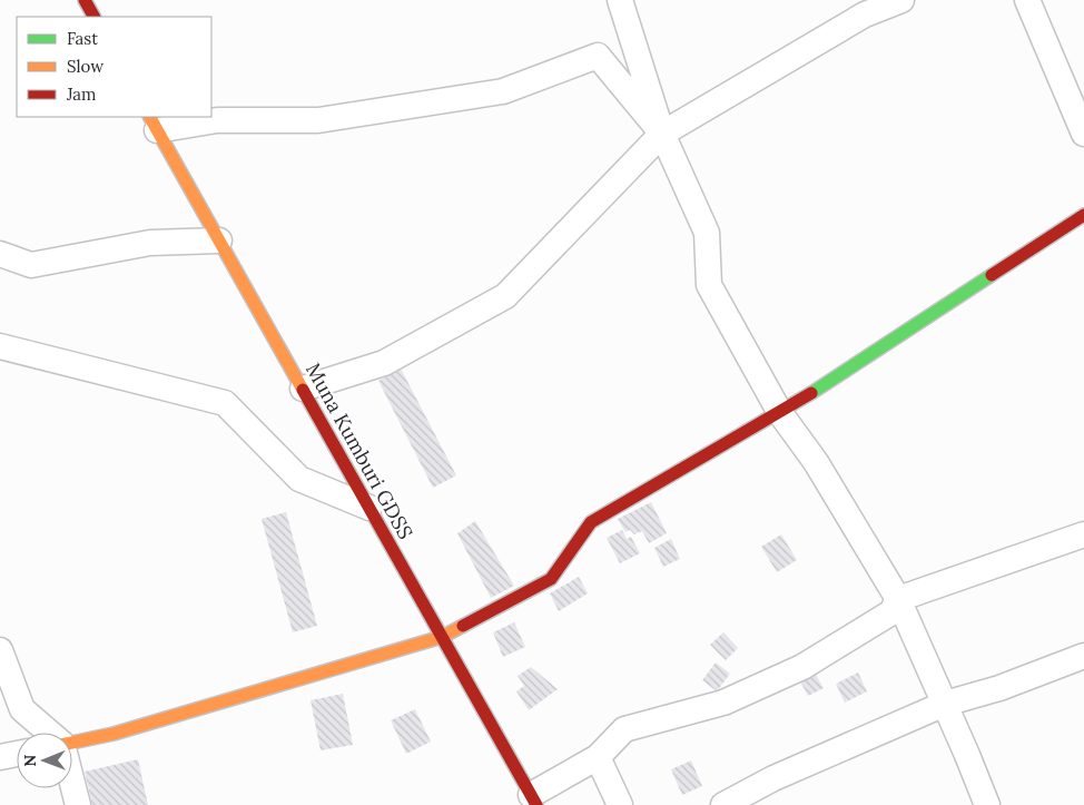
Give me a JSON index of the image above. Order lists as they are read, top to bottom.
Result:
{
  "streets": {
    "main road": ["Muna Kumburi GDSS"]
  },
  "legend": ["Fast", "Slow", "Jam"],
  "north": "left"
}
